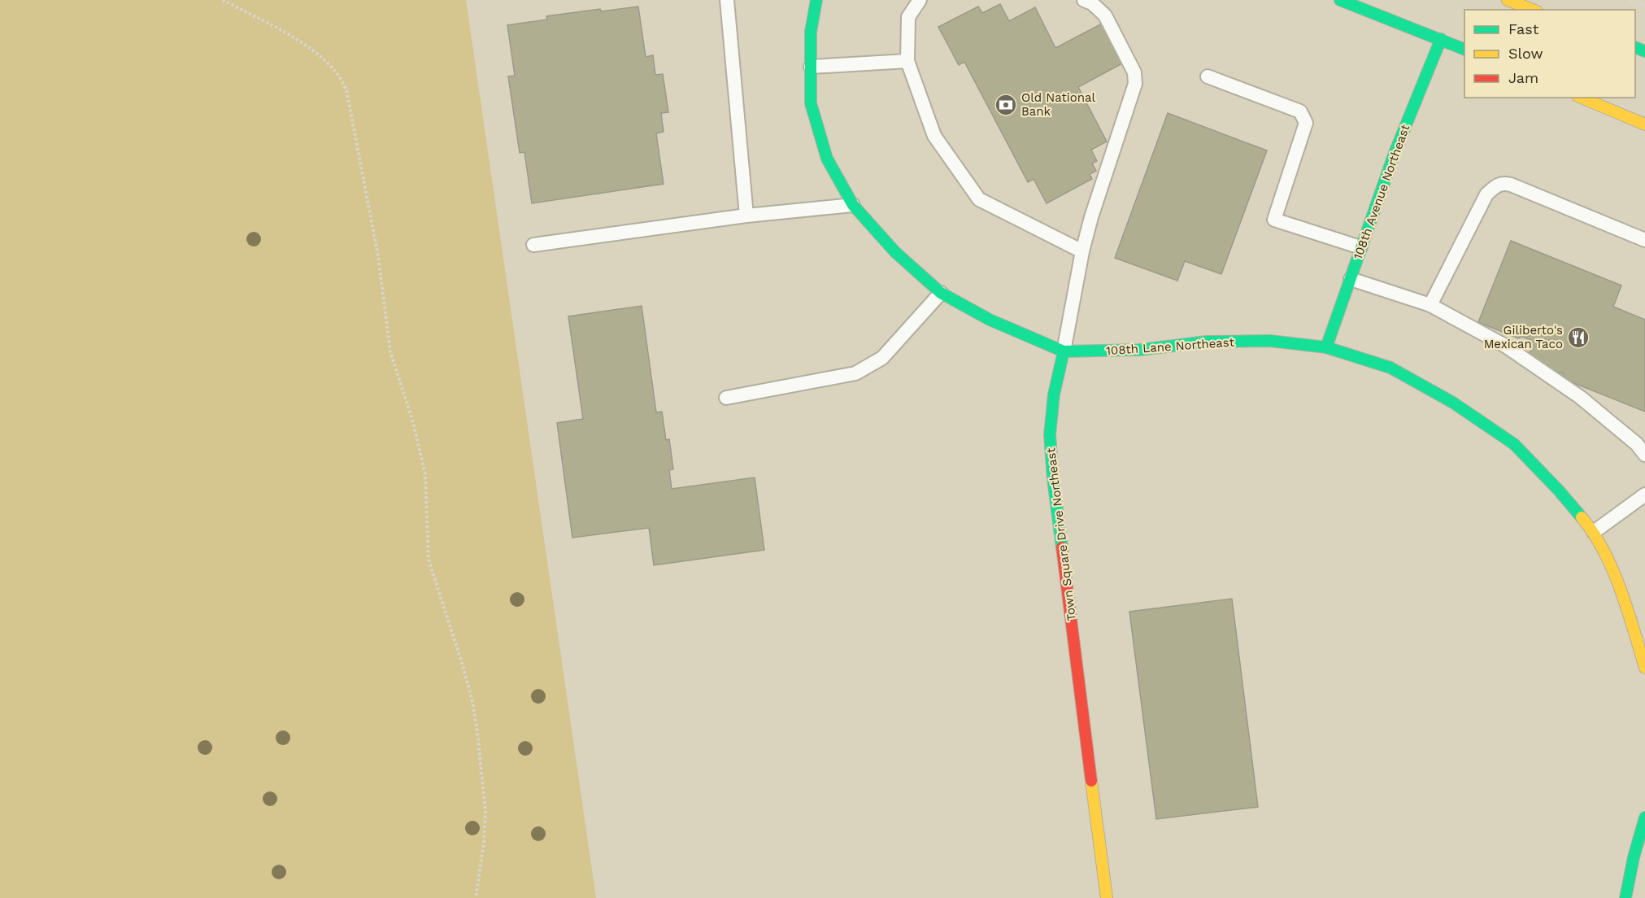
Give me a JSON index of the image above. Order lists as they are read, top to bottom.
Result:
{
  "streets": {
    "street": ["108th Avenue Northeast", "108th Lane Northeast", "Town Square Drive Northeast"]
  },
  "crossings": [
    ["108th Avenue Northeast", "108th Lane Northeast"],
    ["108th Lane Northeast", "Town Square Drive Northeast"]
  ],
  "places": {
    "bank": ["Old National Bank"],
    "restaurant": ["Giliberto's Mexican Taco"]
  },
  "legend": ["Fast", "Slow", "Jam"]
}
